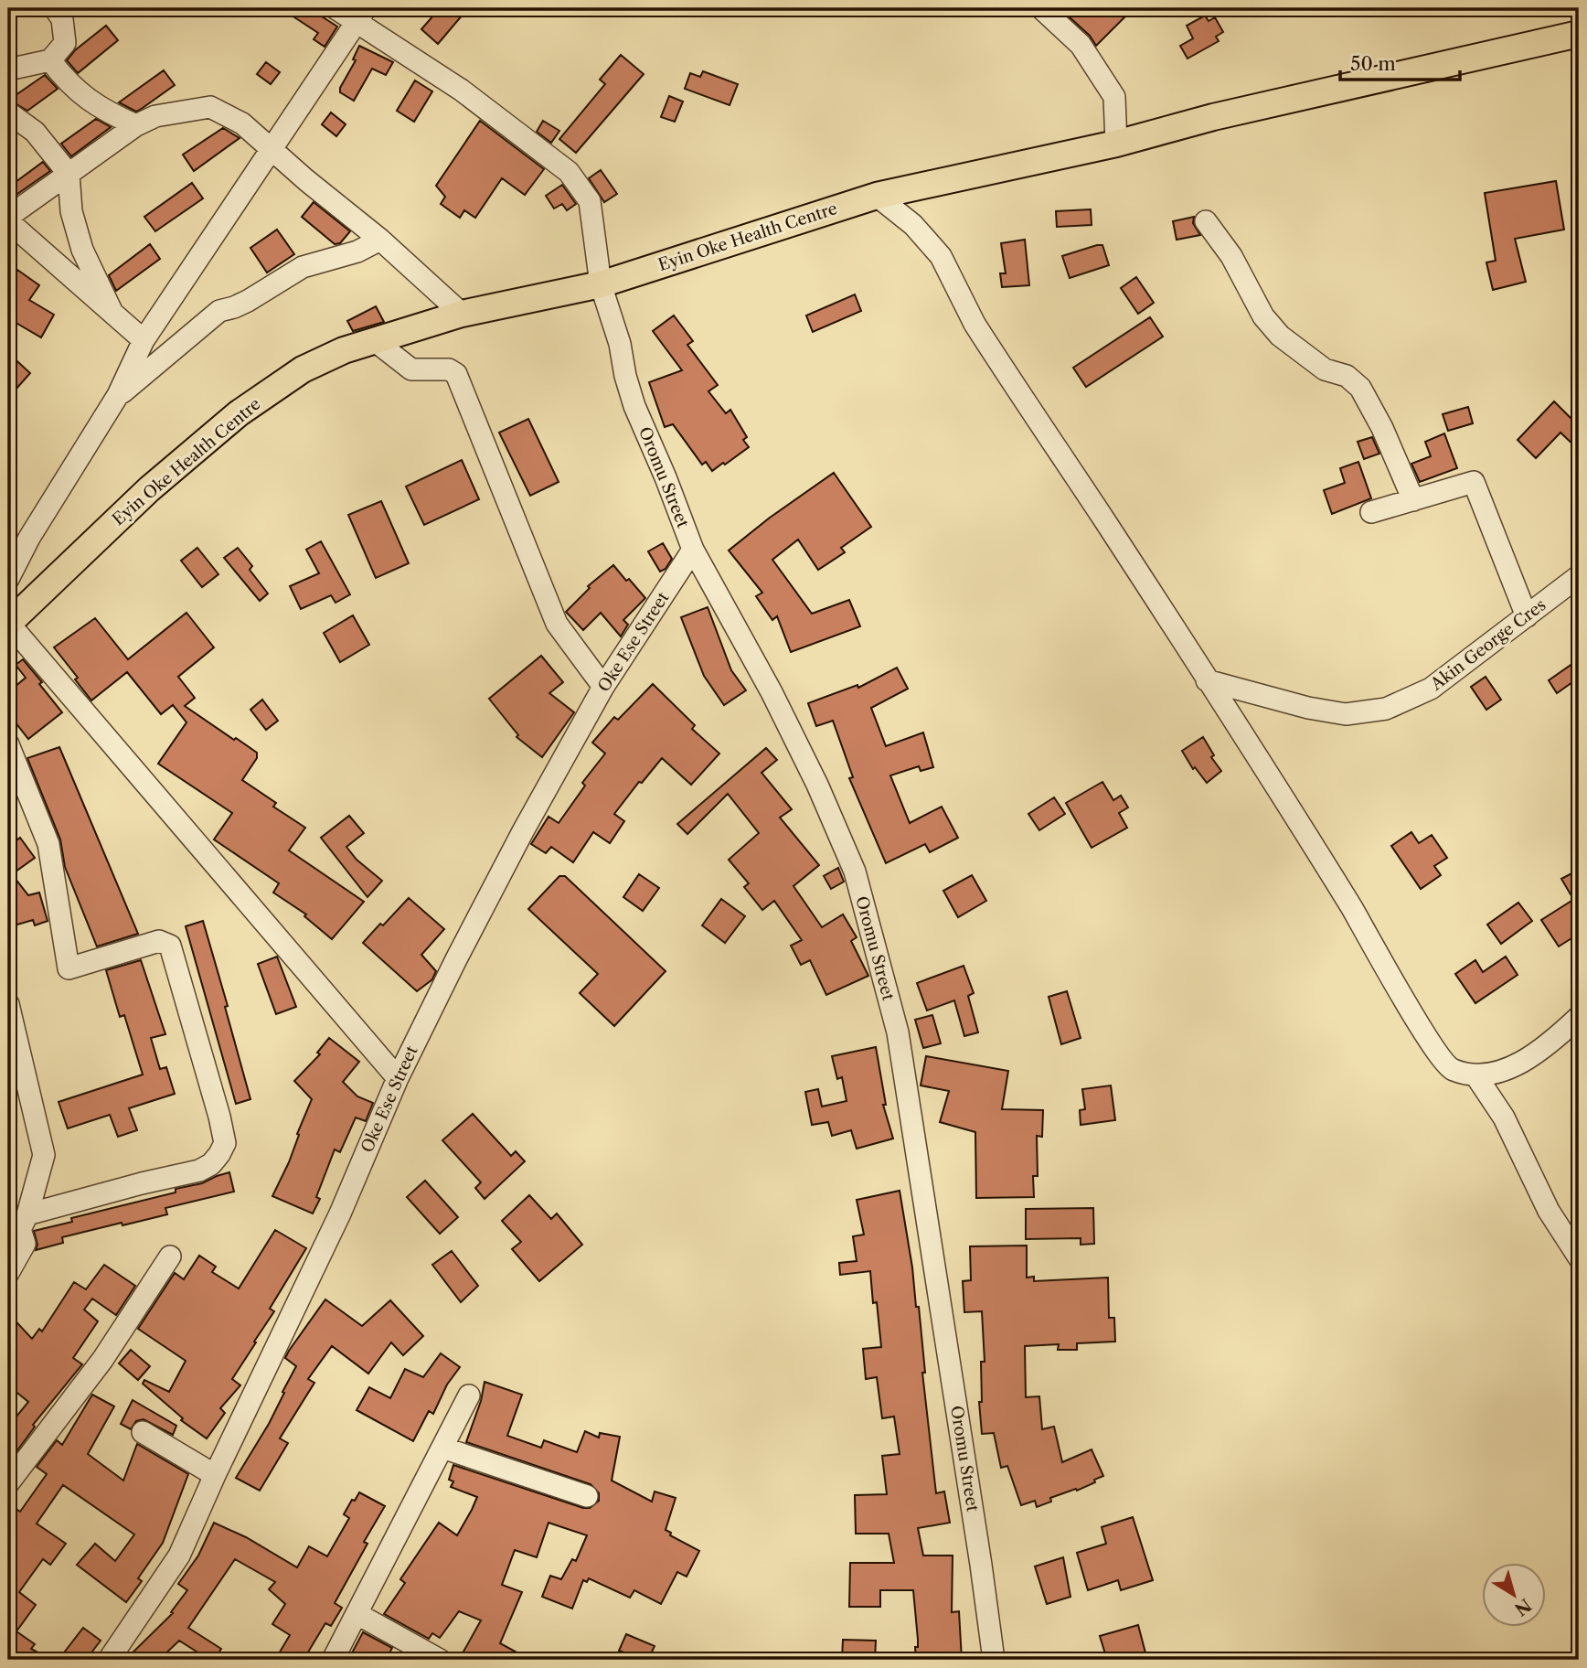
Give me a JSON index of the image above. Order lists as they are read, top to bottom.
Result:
{
  "streets": {
    "main road": ["Eyin Oke Health Centre"],
    "street": ["Oromu Street", "Oke Ese Street", "Akin George Cres"]
  },
  "crossings": [
    ["Eyin Oke Health Centre", "Oromu Street"],
    ["Oromu Street", "Oke Ese Street"]
  ],
  "scale_bar": "50 m",
  "north": "bottom right"
}
